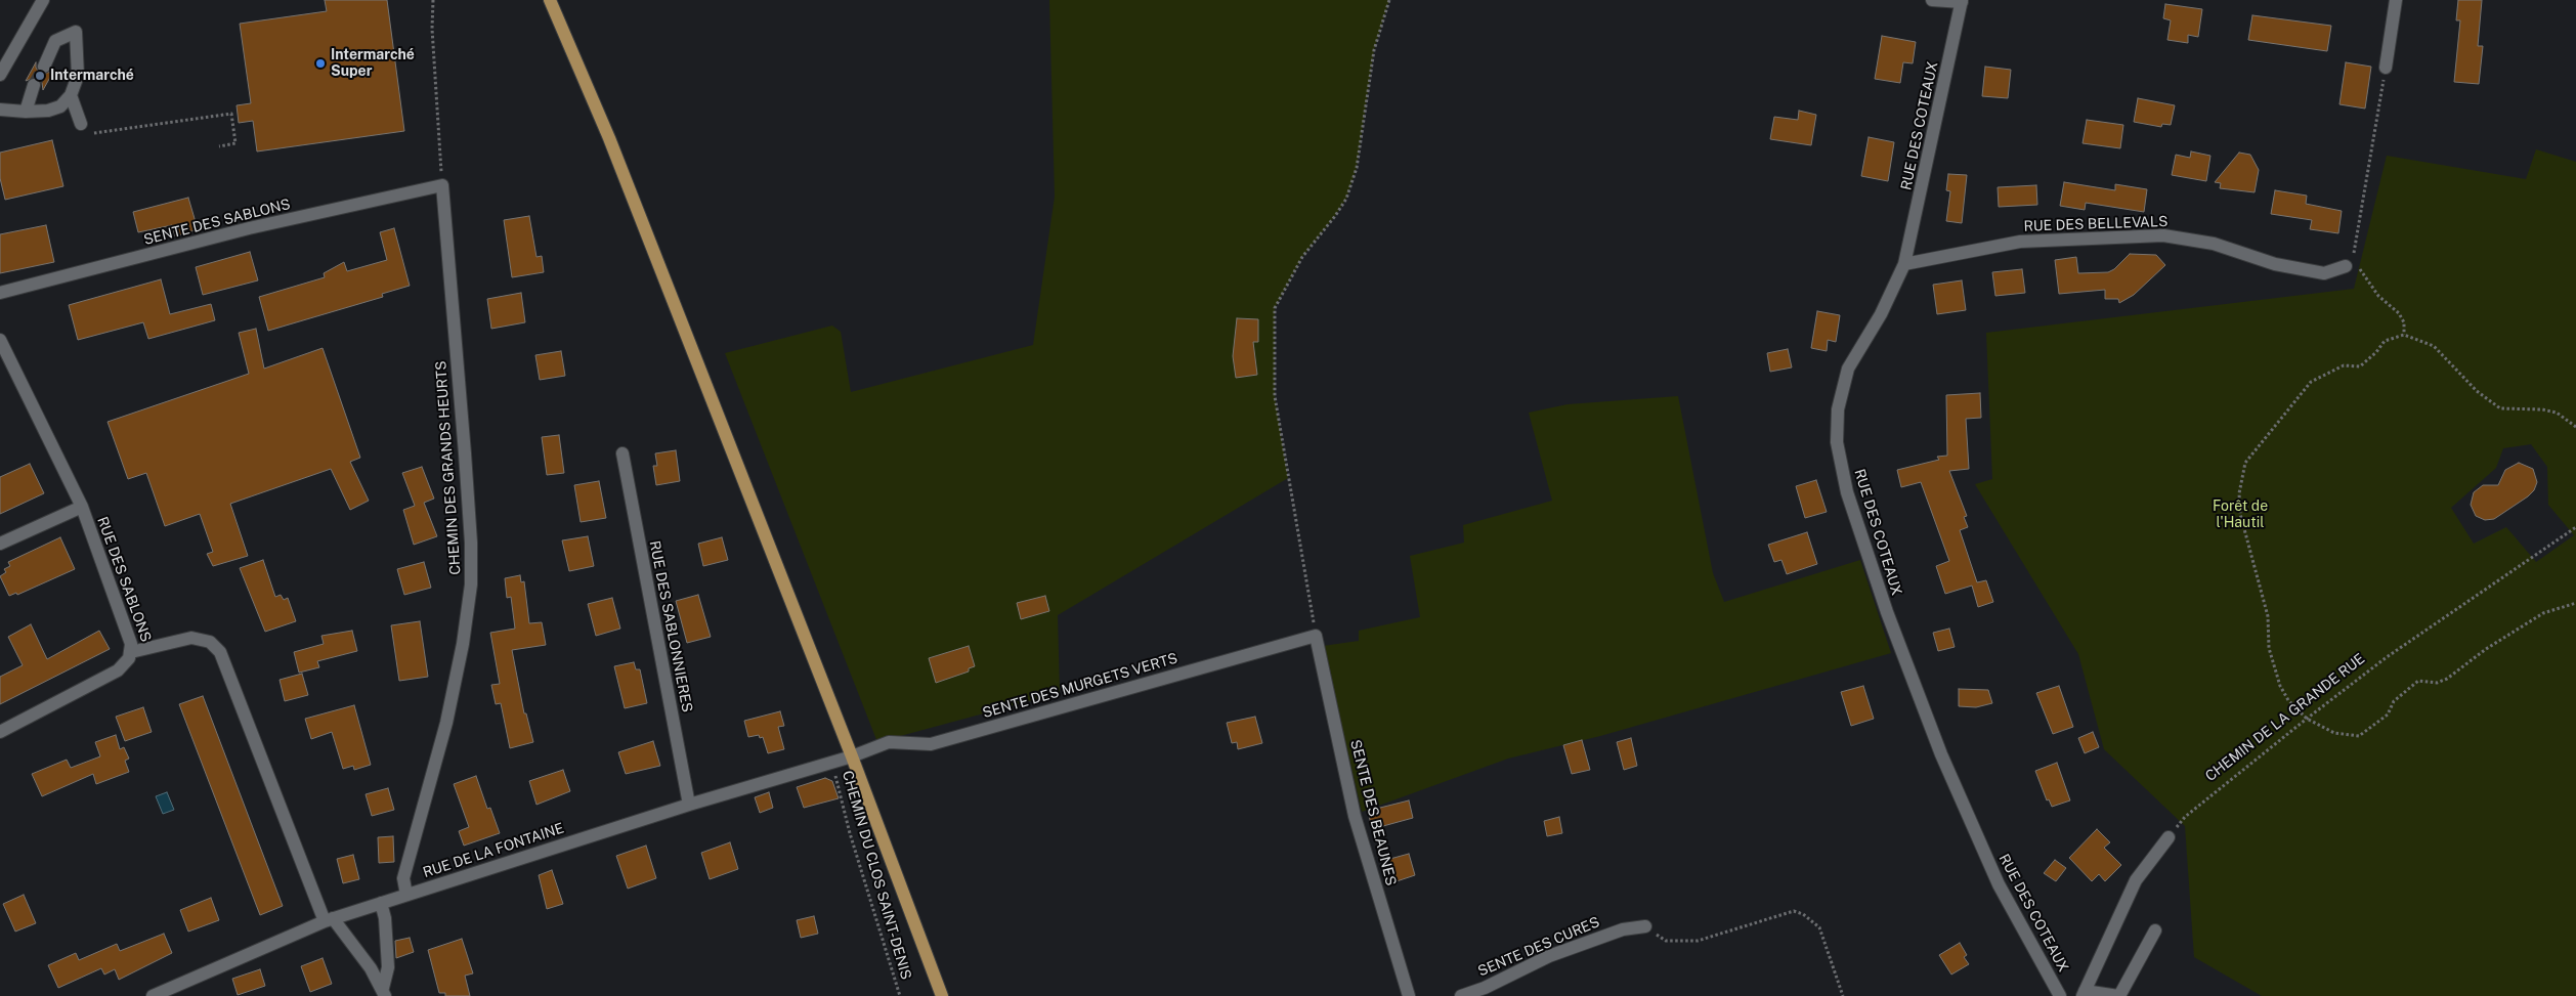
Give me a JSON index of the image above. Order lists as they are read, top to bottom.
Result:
{
  "streets": {
    "street": [
      "RUE DES COTEAUX",
      "SENTE DES SABLONS",
      "RUE DES BELLEVALS",
      "CHEMIN DES GRANDS HEURTS",
      "RUE DES SABLONS",
      "RUE DES SABLONNIERES",
      "SENTE DES MURGETS VERTS",
      "SENTE DES BEAUNES",
      "RUE DE LA FONTAINE",
      "SENTE DES CURES"
    ],
    "path": ["CHEMIN DE LA GRANDE RUE", "CHEMIN DU CLOS SAINT-DENIS"]
  },
  "crossings": [
    ["RUE DES COTEAUX", "RUE DES BELLEVALS"],
    ["SENTE DES SABLONS", "CHEMIN DES GRANDS HEURTS"],
    ["CHEMIN DES GRANDS HEURTS", "RUE DE LA FONTAINE"],
    ["RUE DES SABLONS", "RUE DE LA FONTAINE"],
    ["RUE DES SABLONNIERES", "RUE DE LA FONTAINE"],
    ["SENTE DES MURGETS VERTS", "SENTE DES BEAUNES"],
    ["SENTE DES MURGETS VERTS", "RUE DE LA FONTAINE"],
    ["RUE DE LA FONTAINE", "CHEMIN DU CLOS SAINT-DENIS"]
  ],
  "parks": ["Forêt de l'Hautil"],
  "places": ["Intermarché Super", "Intermarché"]
}
